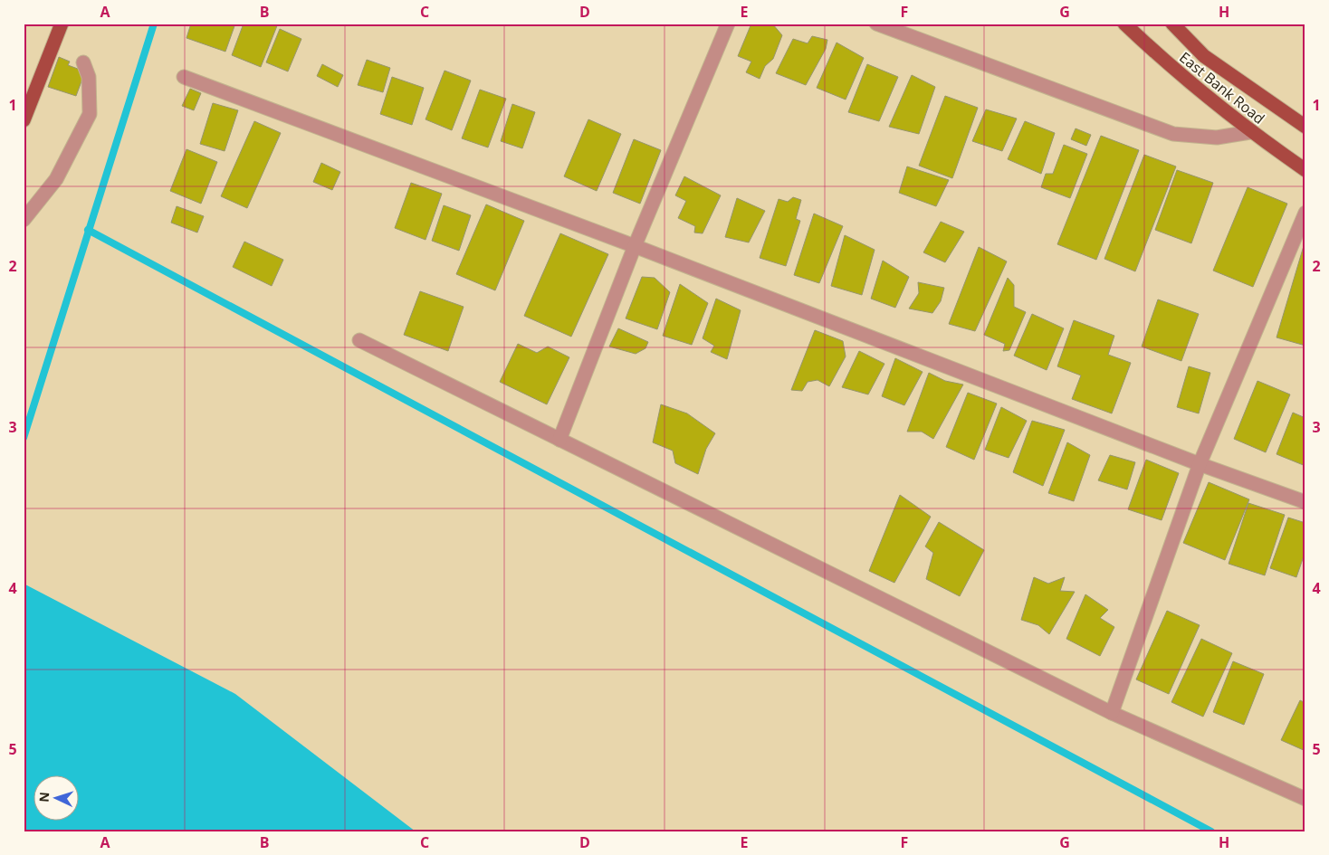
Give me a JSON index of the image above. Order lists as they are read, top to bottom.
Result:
{
  "streets": {
    "main road": ["East Bank Road"]
  },
  "north": "left",
  "grid": {
    "columns": [
      "A",
      "B",
      "C",
      "D",
      "E",
      "F",
      "G",
      "H"
    ],
    "rows": [
      "1",
      "2",
      "3",
      "4",
      "5"
    ]
  }
}
